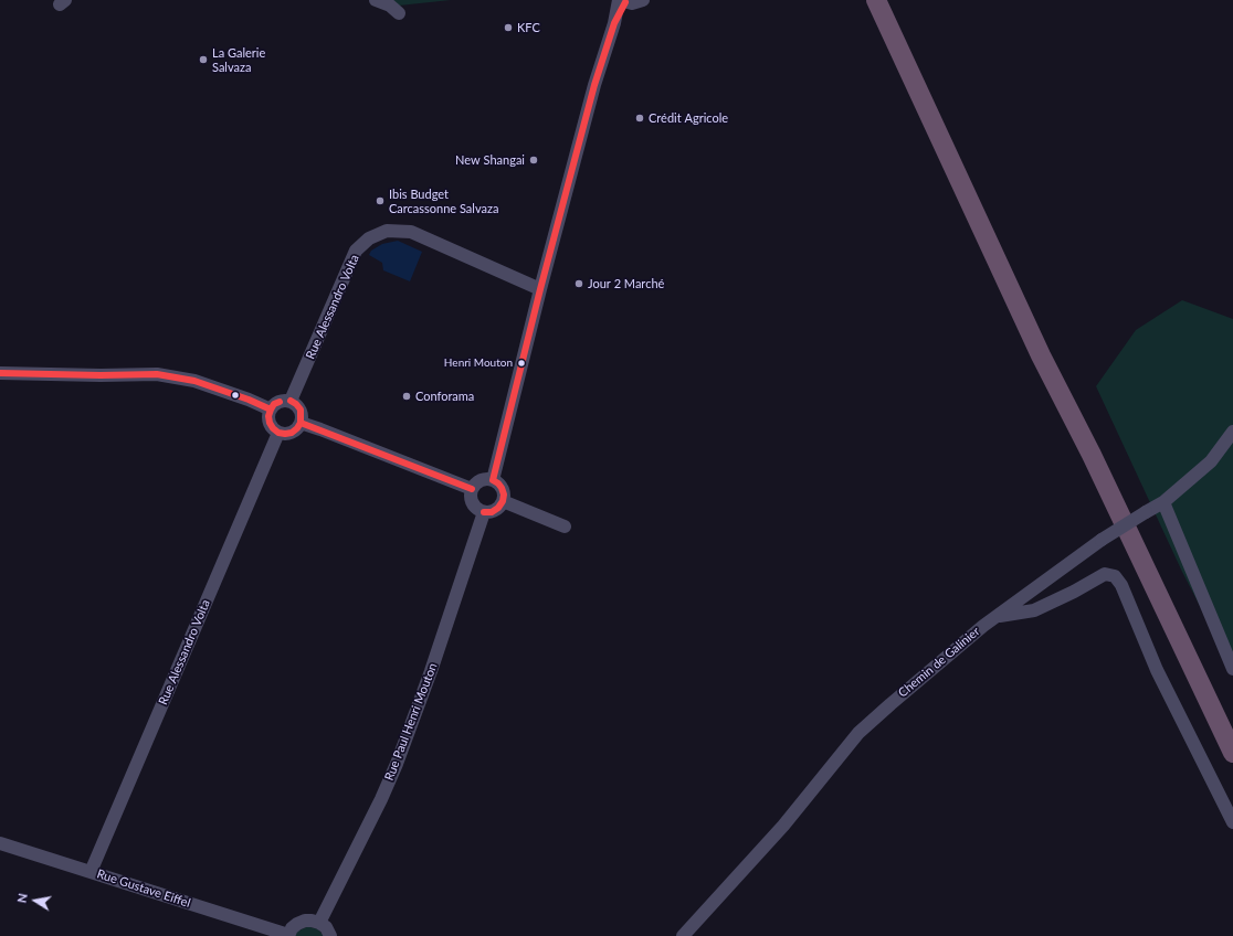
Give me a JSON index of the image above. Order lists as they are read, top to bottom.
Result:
{
  "streets": {
    "street": [
      "Rue Alessandro Volta",
      "Chemin de Galinier",
      "Rue Paul Henri Mouton",
      "Rue Gustave Eiffel"
    ]
  },
  "crossings": [
    ["Rue Alessandro Volta", "Rue Gustave Eiffel"]
  ],
  "places": [
    "KFC",
    "La Galerie Salvaza",
    "Crédit Agricole",
    "New Shangai",
    "Ibis Budget Carcassonne Salvaza",
    "Jour 2 Marché",
    "Henri Mouton",
    "Conforama"
  ],
  "north": "left"
}
